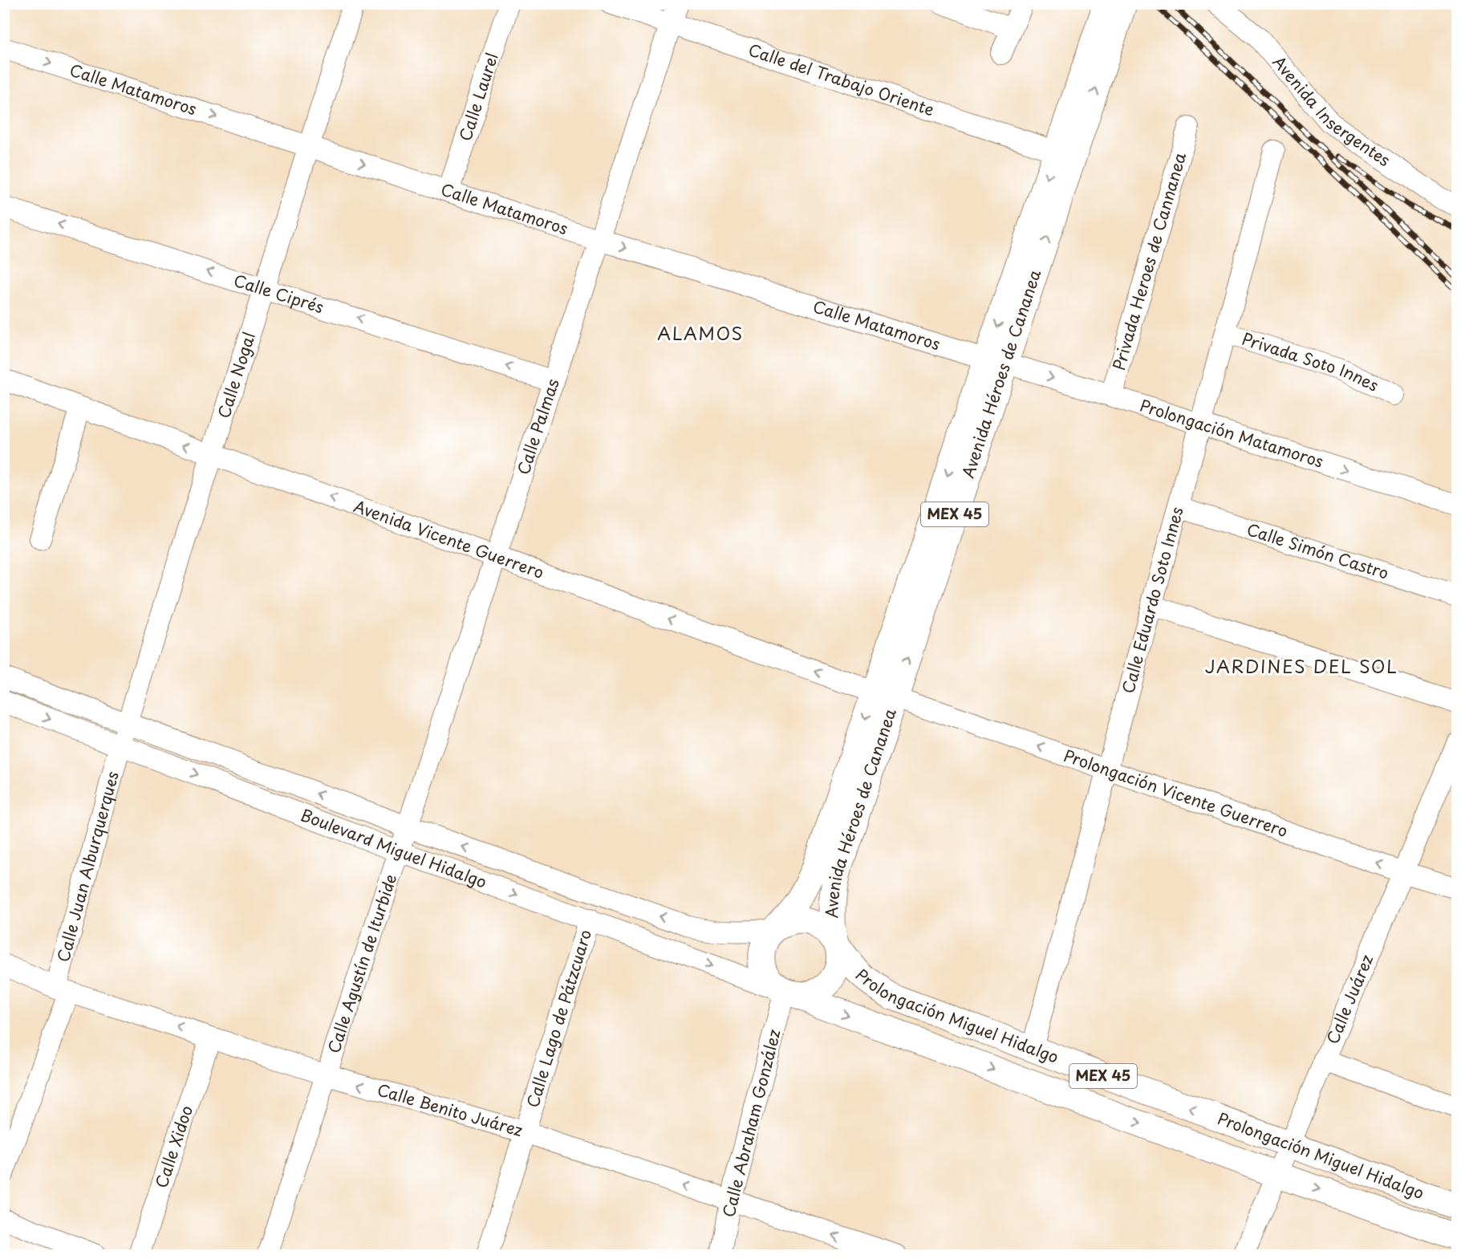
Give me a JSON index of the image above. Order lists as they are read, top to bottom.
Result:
{
  "streets": {
    "main road": ["Avenida Héroes de Cananea", "MEX 45", "Prolongación Miguel Hidalgo"],
    "street": [
      "Calle del Trabajo Oriente",
      "Calle Matamoros",
      "Calle Laurel",
      "Avenida Insergentes",
      "Privada Heroes de Cannanea",
      "Calle Ciprés",
      "Privada Soto Innes",
      "Calle Nogal",
      "Calle Palmas",
      "Prolongación Matamoros",
      "Avenida Vicente Guerrero",
      "Calle Simón Castro",
      "Calle Eduardo Soto Innes",
      "Prolongación Vicente Guerrero",
      "Boulevard Miguel Hidalgo",
      "Calle Juan Alburquerques",
      "Calle Agustín de Iturbide",
      "Calle Juárez",
      "Calle Lago de Pátzcuaro",
      "Calle Benito Juárez",
      "Calle Abraham González",
      "Calle Xidoo"
    ]
  },
  "crossings": [
    ["Calle del Trabajo Oriente", "Avenida Héroes de Cananea"],
    ["Calle del Trabajo Oriente", "Calle Palmas"],
    ["Calle Matamoros", "Calle Laurel"],
    ["Calle Matamoros", "Avenida Héroes de Cananea"],
    ["Calle Matamoros", "Calle Nogal"],
    ["Calle Matamoros", "Calle Palmas"],
    ["Calle Matamoros", "Prolongación Matamoros"],
    ["Privada Heroes de Cannanea", "Prolongación Matamoros"],
    ["Calle Ciprés", "Calle Nogal"],
    ["Calle Ciprés", "Calle Palmas"],
    ["Privada Soto Innes", "Calle Eduardo Soto Innes"],
    ["Avenida Héroes de Cananea", "Prolongación Matamoros"],
    ["Avenida Héroes de Cananea", "Avenida Vicente Guerrero"],
    ["Avenida Héroes de Cananea", "Prolongación Vicente Guerrero"],
    ["Avenida Héroes de Cananea", "Boulevard Miguel Hidalgo"],
    ["Avenida Héroes de Cananea", "Prolongación Miguel Hidalgo"],
    ["Avenida Héroes de Cananea", "Calle Abraham González"],
    ["Calle Nogal", "Avenida Vicente Guerrero"],
    ["Calle Nogal", "Boulevard Miguel Hidalgo"],
    ["Calle Nogal", "Calle Juan Alburquerques"],
    ["Calle Palmas", "Avenida Vicente Guerrero"],
    ["Calle Palmas", "Boulevard Miguel Hidalgo"],
    ["Calle Palmas", "Calle Agustín de Iturbide"],
    ["Prolongación Matamoros", "Calle Eduardo Soto Innes"],
    ["Avenida Vicente Guerrero", "Prolongación Vicente Guerrero"],
    ["Calle Simón Castro", "Calle Eduardo Soto Innes"],
    ["Calle Eduardo Soto Innes", "Prolongación Vicente Guerrero"],
    ["Calle Eduardo Soto Innes", "Prolongación Miguel Hidalgo"],
    ["Prolongación Vicente Guerrero", "Calle Juárez"],
    ["Boulevard Miguel Hidalgo", "Calle Juan Alburquerques"],
    ["Boulevard Miguel Hidalgo", "Calle Agustín de Iturbide"],
    ["Boulevard Miguel Hidalgo", "Prolongación Miguel Hidalgo"],
    ["Boulevard Miguel Hidalgo", "Calle Lago de Pátzcuaro"],
    ["Boulevard Miguel Hidalgo", "Calle Abraham González"],
    ["Calle Juan Alburquerques", "Calle Benito Juárez"],
    ["Calle Agustín de Iturbide", "Calle Benito Juárez"],
    ["Calle Juárez", "Prolongación Miguel Hidalgo"],
    ["Prolongación Miguel Hidalgo", "Calle Abraham González"],
    ["Calle Lago de Pátzcuaro", "Calle Benito Juárez"],
    ["Calle Benito Juárez", "Calle Abraham González"],
    ["Calle Benito Juárez", "Calle Xidoo"]
  ],
  "one_way": [
    "Calle Matamoros",
    "Calle Ciprés",
    "Prolongación Matamoros",
    "Avenida Vicente Guerrero",
    "Calle Benito Juárez"
  ],
  "districts": ["ALAMOS", "JARDINES DEL SOL"]
}
